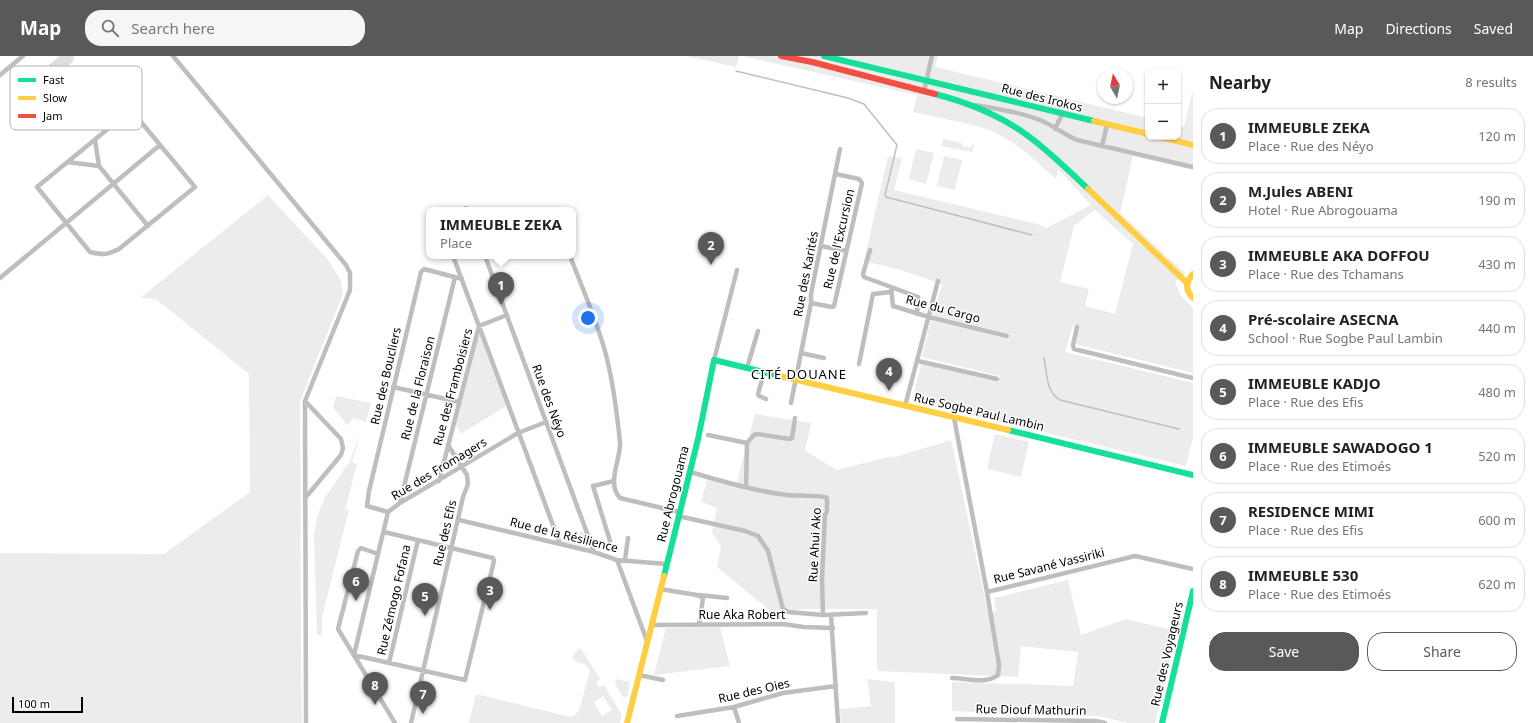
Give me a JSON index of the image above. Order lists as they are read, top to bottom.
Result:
{
  "streets": {
    "street": [
      "Rue des Irokos",
      "Rue de l'Excursion",
      "Rue des Karités",
      "Rue du Cargo",
      "Rue des Boucliers",
      "Rue des Framboisiers",
      "Rue de la Floraison",
      "Rue des Néyo",
      "Rue Sogbe Paul Lambin",
      "Rue des Fromagers",
      "Rue Abrogouama",
      "Rue des Efis",
      "Rue de la Résilience",
      "Rue Ahui Ako",
      "Rue Savané Vassiriki",
      "Rue Zémogo Fofana",
      "Rue Aka Robert",
      "Rue des Voyageurs",
      "Rue des Oies",
      "Rue Diouf Mathurin"
    ]
  },
  "crossings": [
    ["Rue de l'Excursion", "Rue des Karités"],
    ["Rue des Karités", "Rue Sogbe Paul Lambin"],
    ["Rue des Boucliers", "Rue de la Floraison"],
    ["Rue des Boucliers", "Rue des Fromagers"],
    ["Rue des Framboisiers", "Rue des Néyo"],
    ["Rue des Framboisiers", "Rue des Fromagers"],
    ["Rue des Framboisiers", "Rue des Efis"],
    ["Rue de la Floraison", "Rue des Fromagers"],
    ["Rue des Néyo", "Rue des Fromagers"],
    ["Rue des Néyo", "Rue de la Résilience"],
    ["Rue Sogbe Paul Lambin", "Rue Abrogouama"],
    ["Rue Sogbe Paul Lambin", "Rue Savané Vassiriki"],
    ["Rue des Fromagers", "Rue des Efis"],
    ["Rue Abrogouama", "Rue de la Résilience"],
    ["Rue Abrogouama", "Rue Ahui Ako"],
    ["Rue Abrogouama", "Rue Aka Robert"],
    ["Rue des Efis", "Rue de la Résilience"]
  ],
  "districts": ["CITÉ DOUANE"],
  "legend": ["Fast", "Slow", "Jam"],
  "scale_bar": "100 m",
  "north": "top",
  "page": {
    "header": "Map",
    "search": "Search here",
    "nav": ["Map", "Directions", "Saved"],
    "heading": ["Nearby", "8 results"],
    "map_buttons": ["+", "−"],
    "list": [
      {
        "mark": "1",
        "name": "IMMEUBLE ZEKA",
        "note": "Place · Rue des Néyo",
        "value": "120 m"
      },
      {
        "mark": "2",
        "name": "M.Jules ABENI",
        "note": "Hotel · Rue Abrogouama",
        "value": "190 m"
      },
      {
        "mark": "3",
        "name": "IMMEUBLE AKA DOFFOU",
        "note": "Place · Rue des Tchamans",
        "value": "430 m"
      },
      {
        "mark": "4",
        "name": "Pré-scolaire ASECNA",
        "note": "School · Rue Sogbe Paul Lambin",
        "value": "440 m"
      },
      {
        "mark": "5",
        "name": "IMMEUBLE KADJO",
        "note": "Place · Rue des Efis",
        "value": "480 m"
      },
      {
        "mark": "6",
        "name": "IMMEUBLE SAWADOGO 1",
        "note": "Place · Rue des Etimoés",
        "value": "520 m"
      },
      {
        "mark": "7",
        "name": "RESIDENCE MIMI",
        "note": "Place · Rue des Efis",
        "value": "600 m"
      },
      {
        "mark": "8",
        "name": "IMMEUBLE 530",
        "note": "Place · Rue des Etimoés",
        "value": "620 m"
      }
    ],
    "popup": ["IMMEUBLE ZEKA", "Place"],
    "pins": [
      "2",
      "1",
      "4",
      "6",
      "3",
      "5",
      "8",
      "7"
    ],
    "buttons": ["Save", "Share"],
    "scale": "100 m"
  }
}
